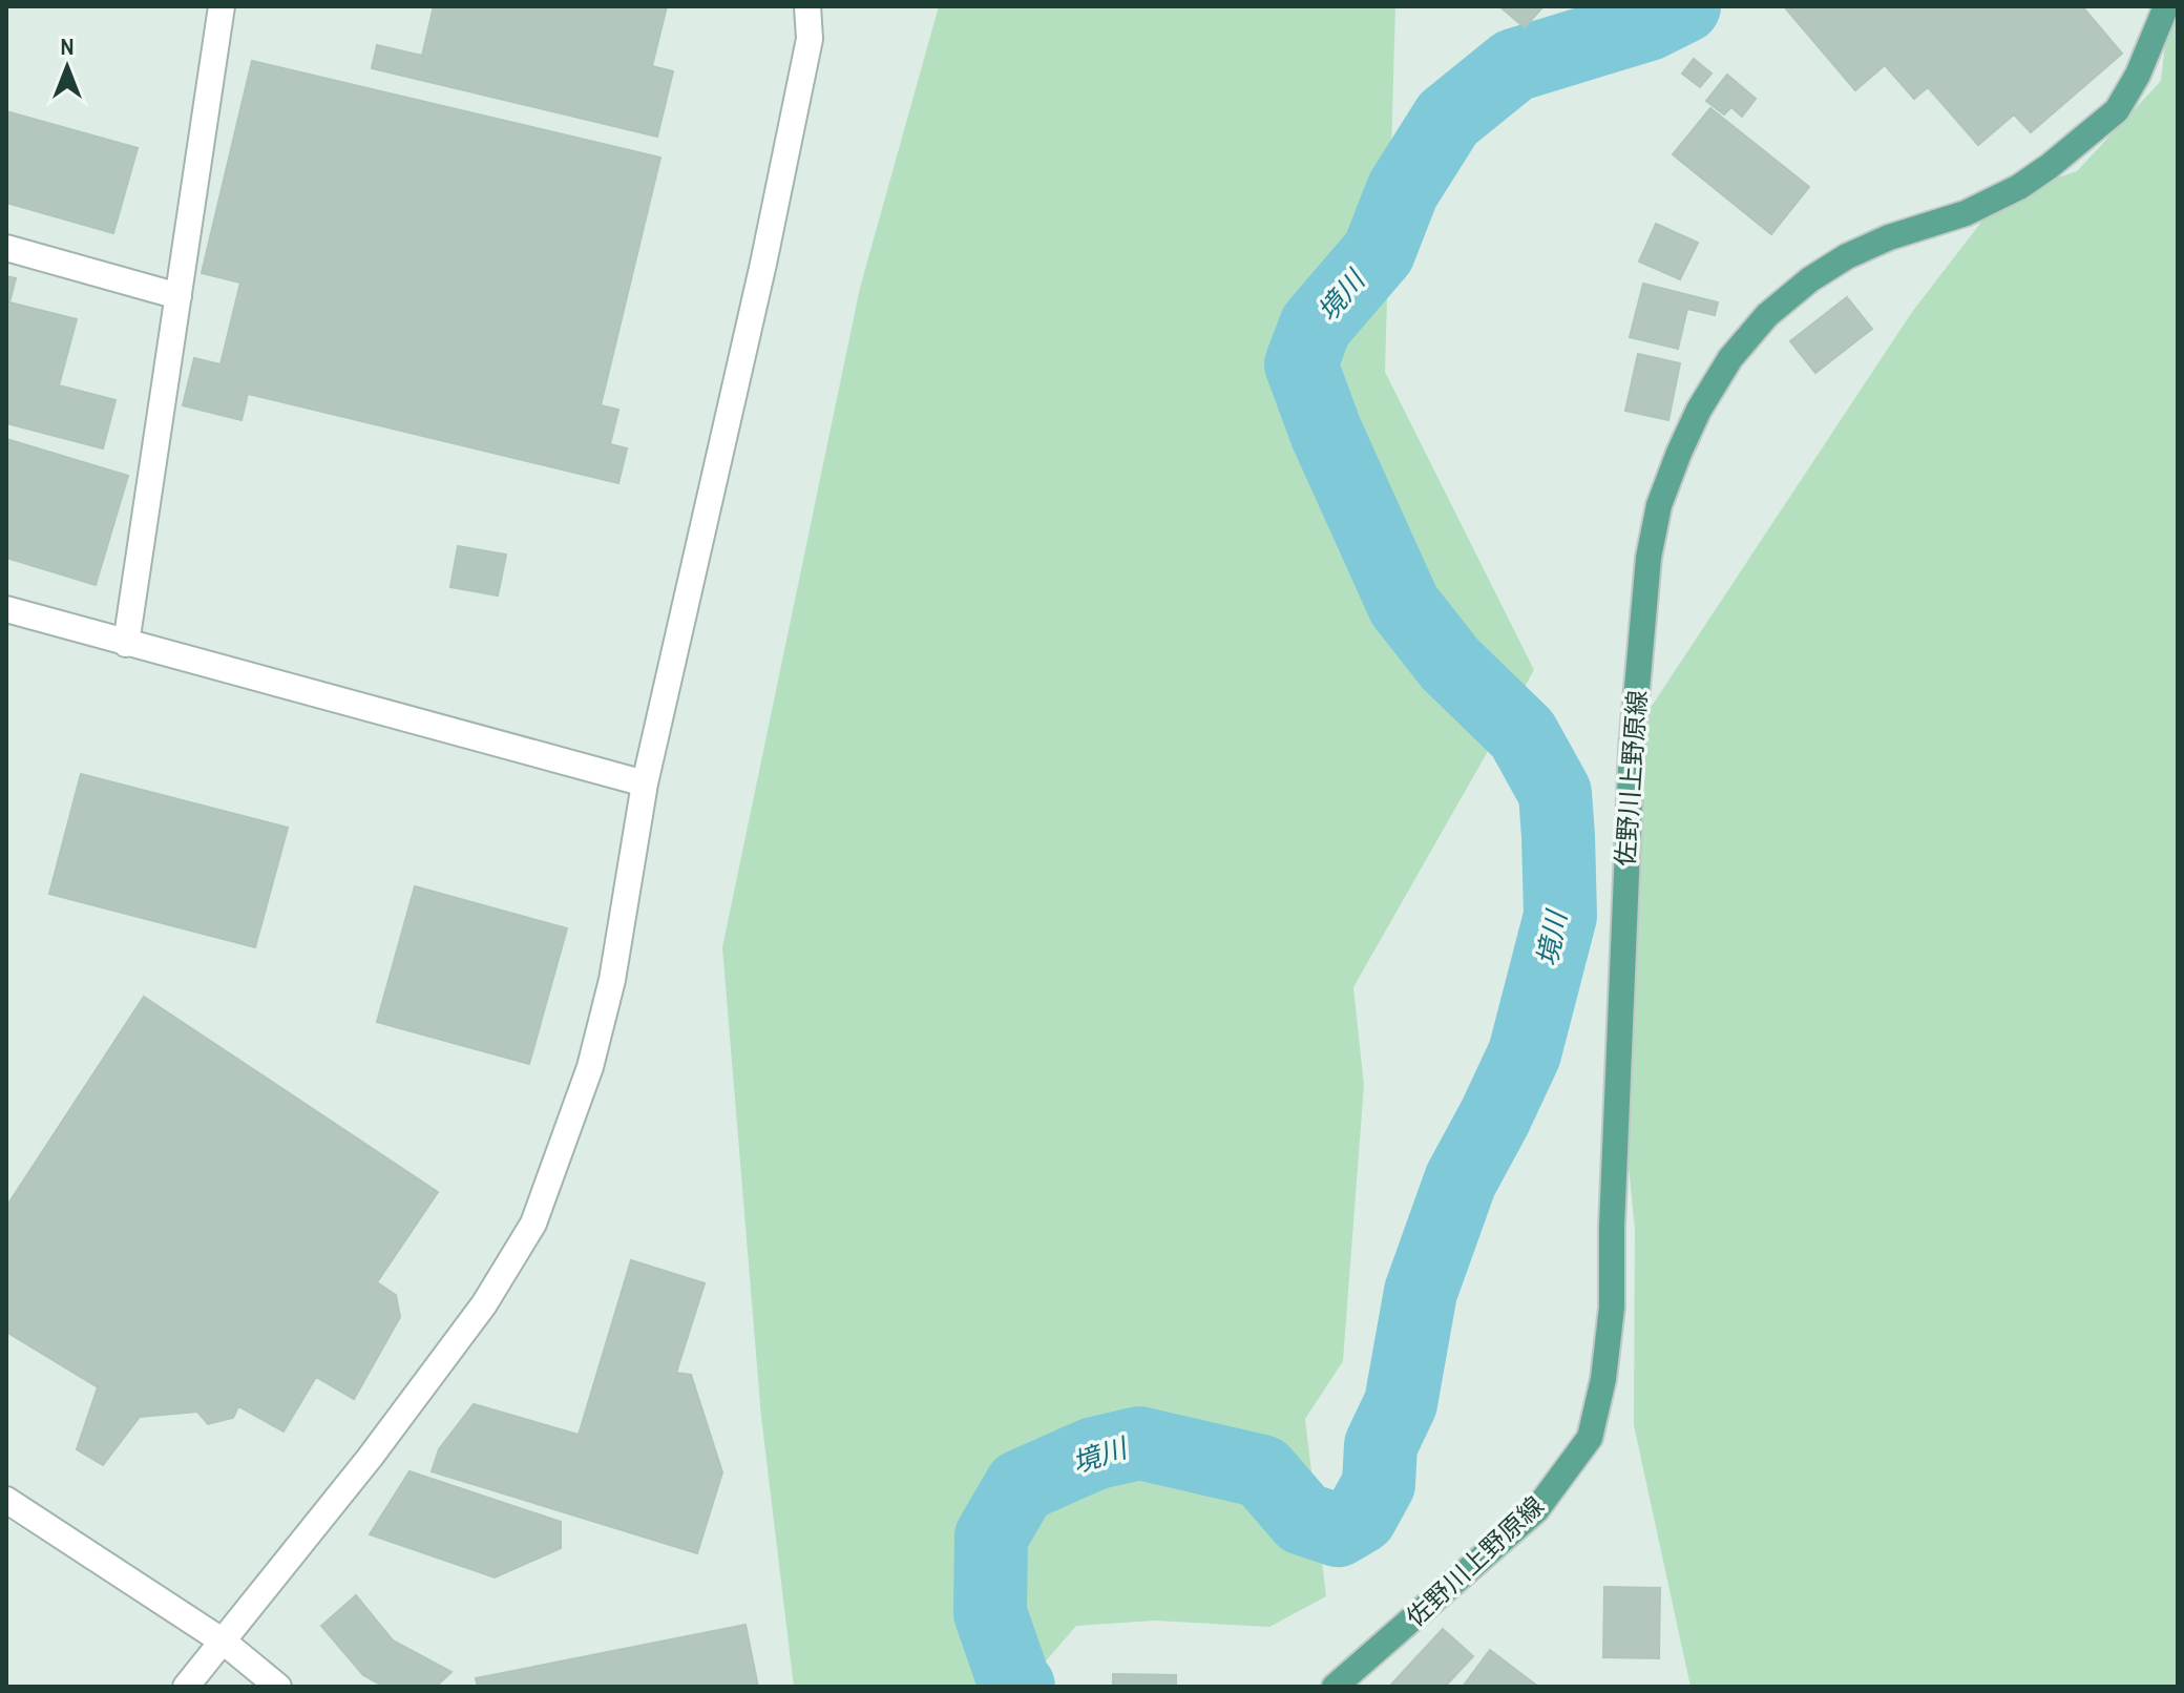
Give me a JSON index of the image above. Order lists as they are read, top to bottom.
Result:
{
  "streets": {
    "main road": ["佐野川上野原線"]
  },
  "water": ["境川"],
  "north": "top"
}
